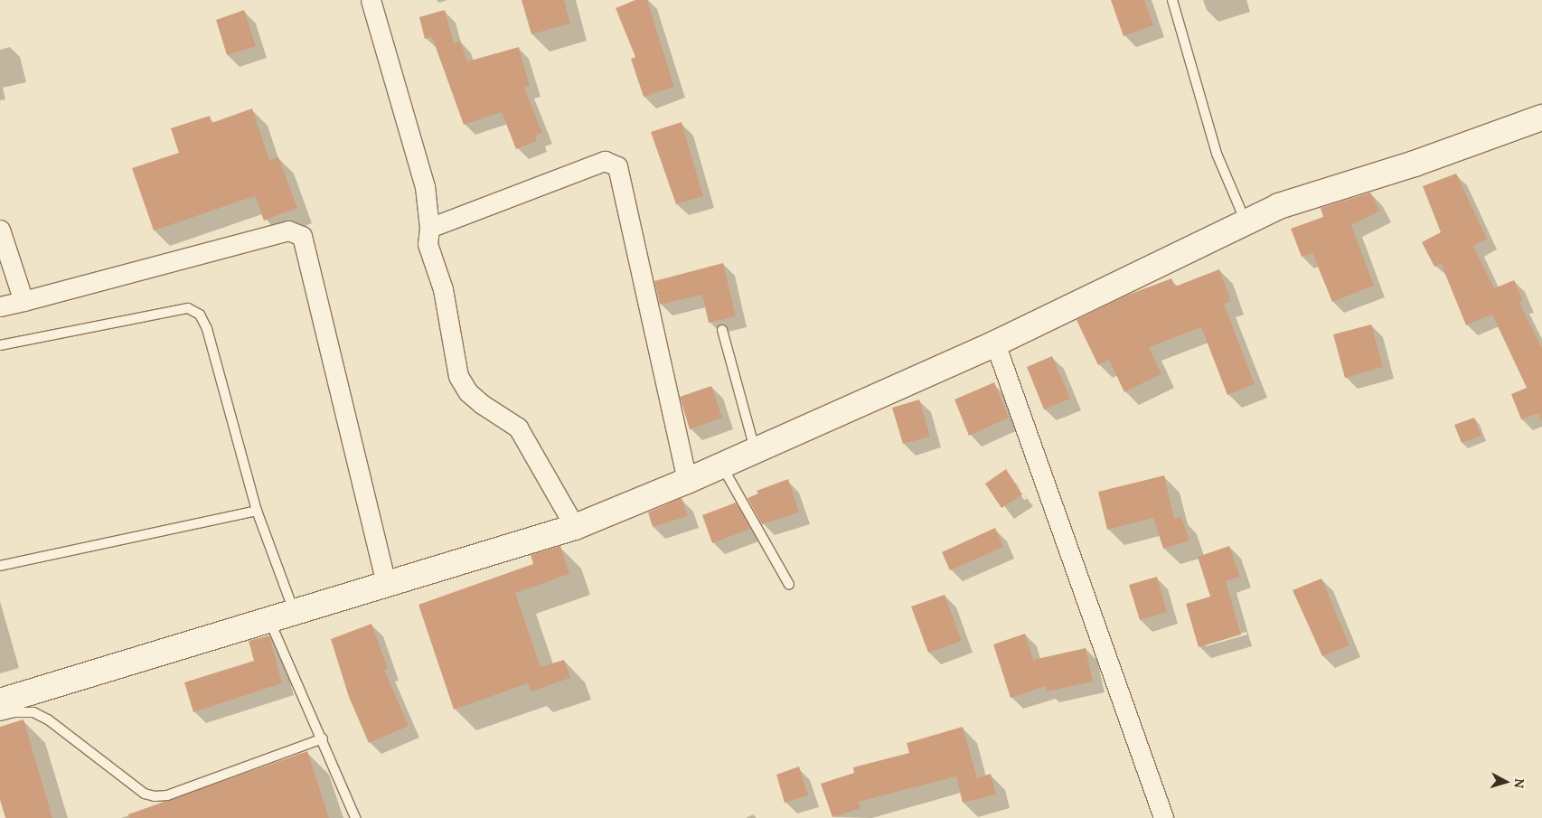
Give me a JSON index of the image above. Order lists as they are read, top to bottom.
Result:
{
  "north": "right"
}
